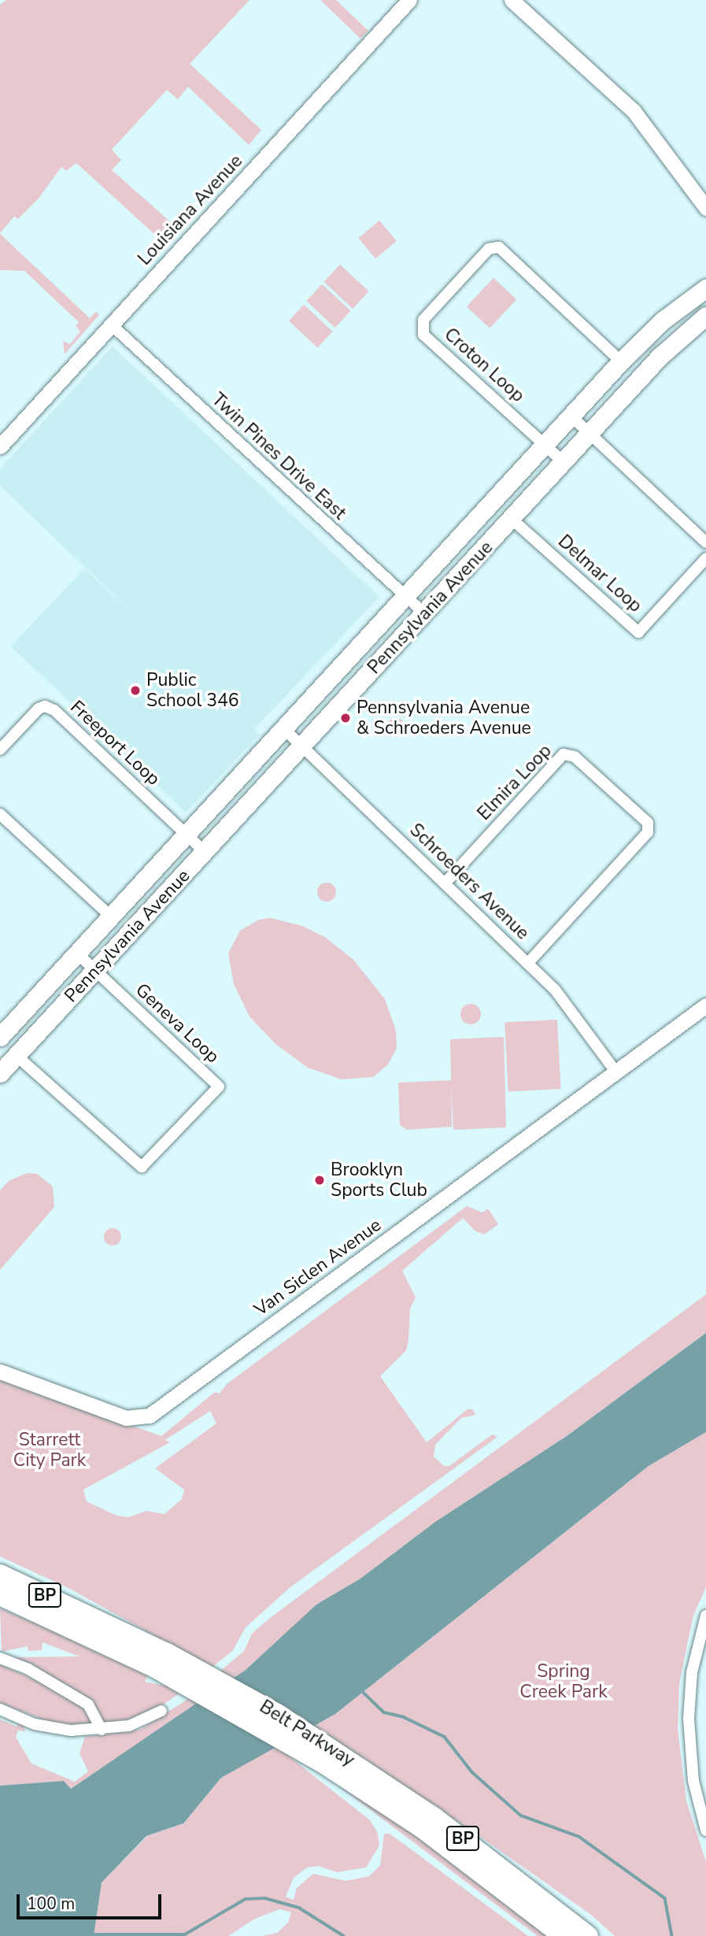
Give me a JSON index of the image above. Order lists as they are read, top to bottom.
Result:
{
  "streets": {
    "highway": ["BP", "Belt Parkway"],
    "main road": ["Pennsylvania Avenue"],
    "street": [
      "Louisiana Avenue",
      "Croton Loop",
      "Twin Pines Drive East",
      "Delmar Loop",
      "Freeport Loop",
      "Elmira Loop",
      "Schroeders Avenue",
      "Geneva Loop",
      "Van Siclen Avenue"
    ]
  },
  "crossings": [
    ["Louisiana Avenue", "Twin Pines Drive East"],
    ["Croton Loop", "Pennsylvania Avenue"],
    ["Twin Pines Drive East", "Pennsylvania Avenue"],
    ["Delmar Loop", "Pennsylvania Avenue"],
    ["Pennsylvania Avenue", "Freeport Loop"],
    ["Pennsylvania Avenue", "Schroeders Avenue"],
    ["Pennsylvania Avenue", "Geneva Loop"],
    ["Elmira Loop", "Schroeders Avenue"],
    ["Schroeders Avenue", "Van Siclen Avenue"]
  ],
  "parks": ["Starrett City Park", "Spring Creek Park"],
  "places": ["Public School 346", "Pennsylvania Avenue & Schroeders Avenue", "Brooklyn Sports Club"],
  "scale_bar": "100 m"
}
